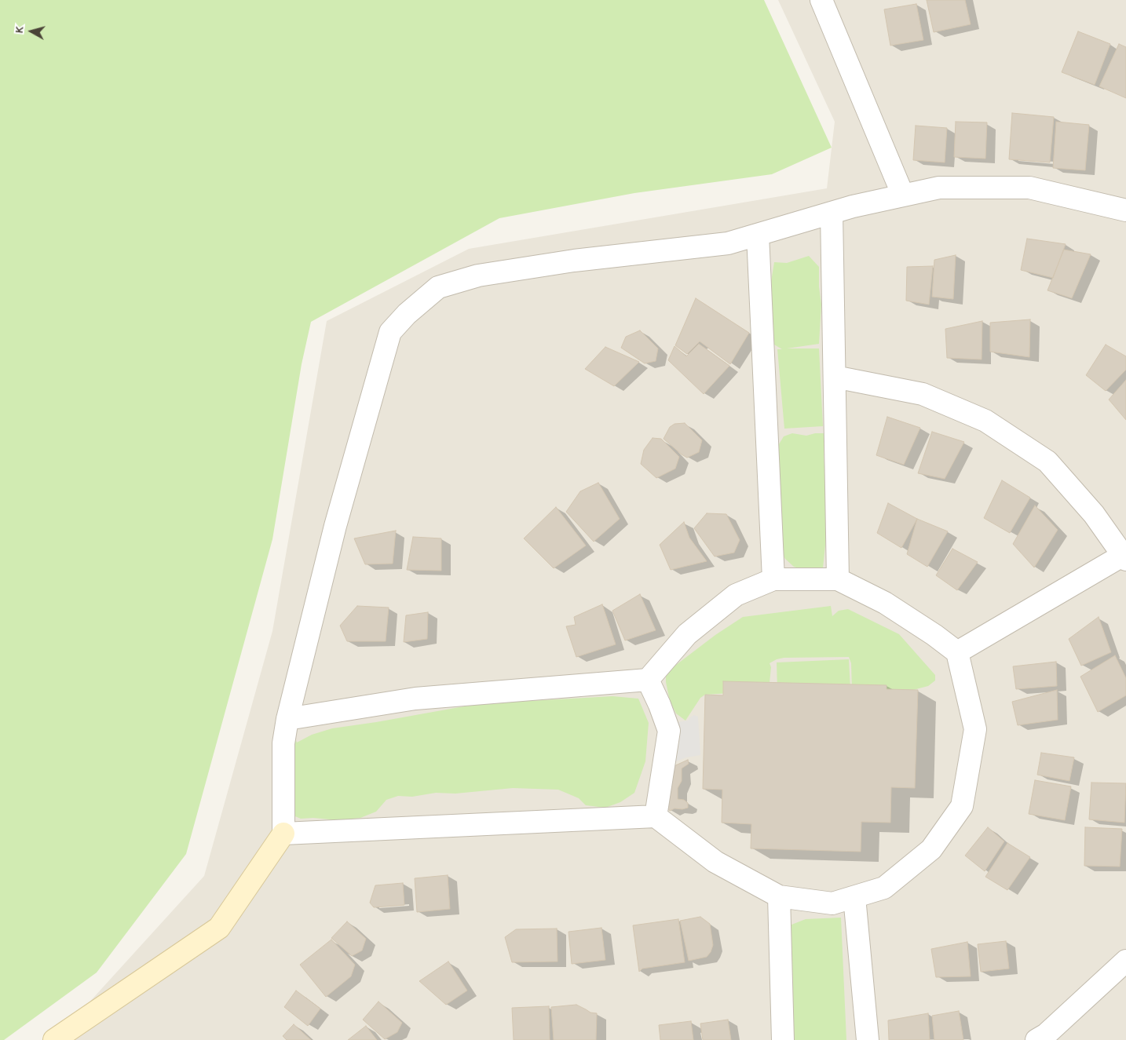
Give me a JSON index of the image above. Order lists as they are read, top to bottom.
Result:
{
  "north": "left"
}
